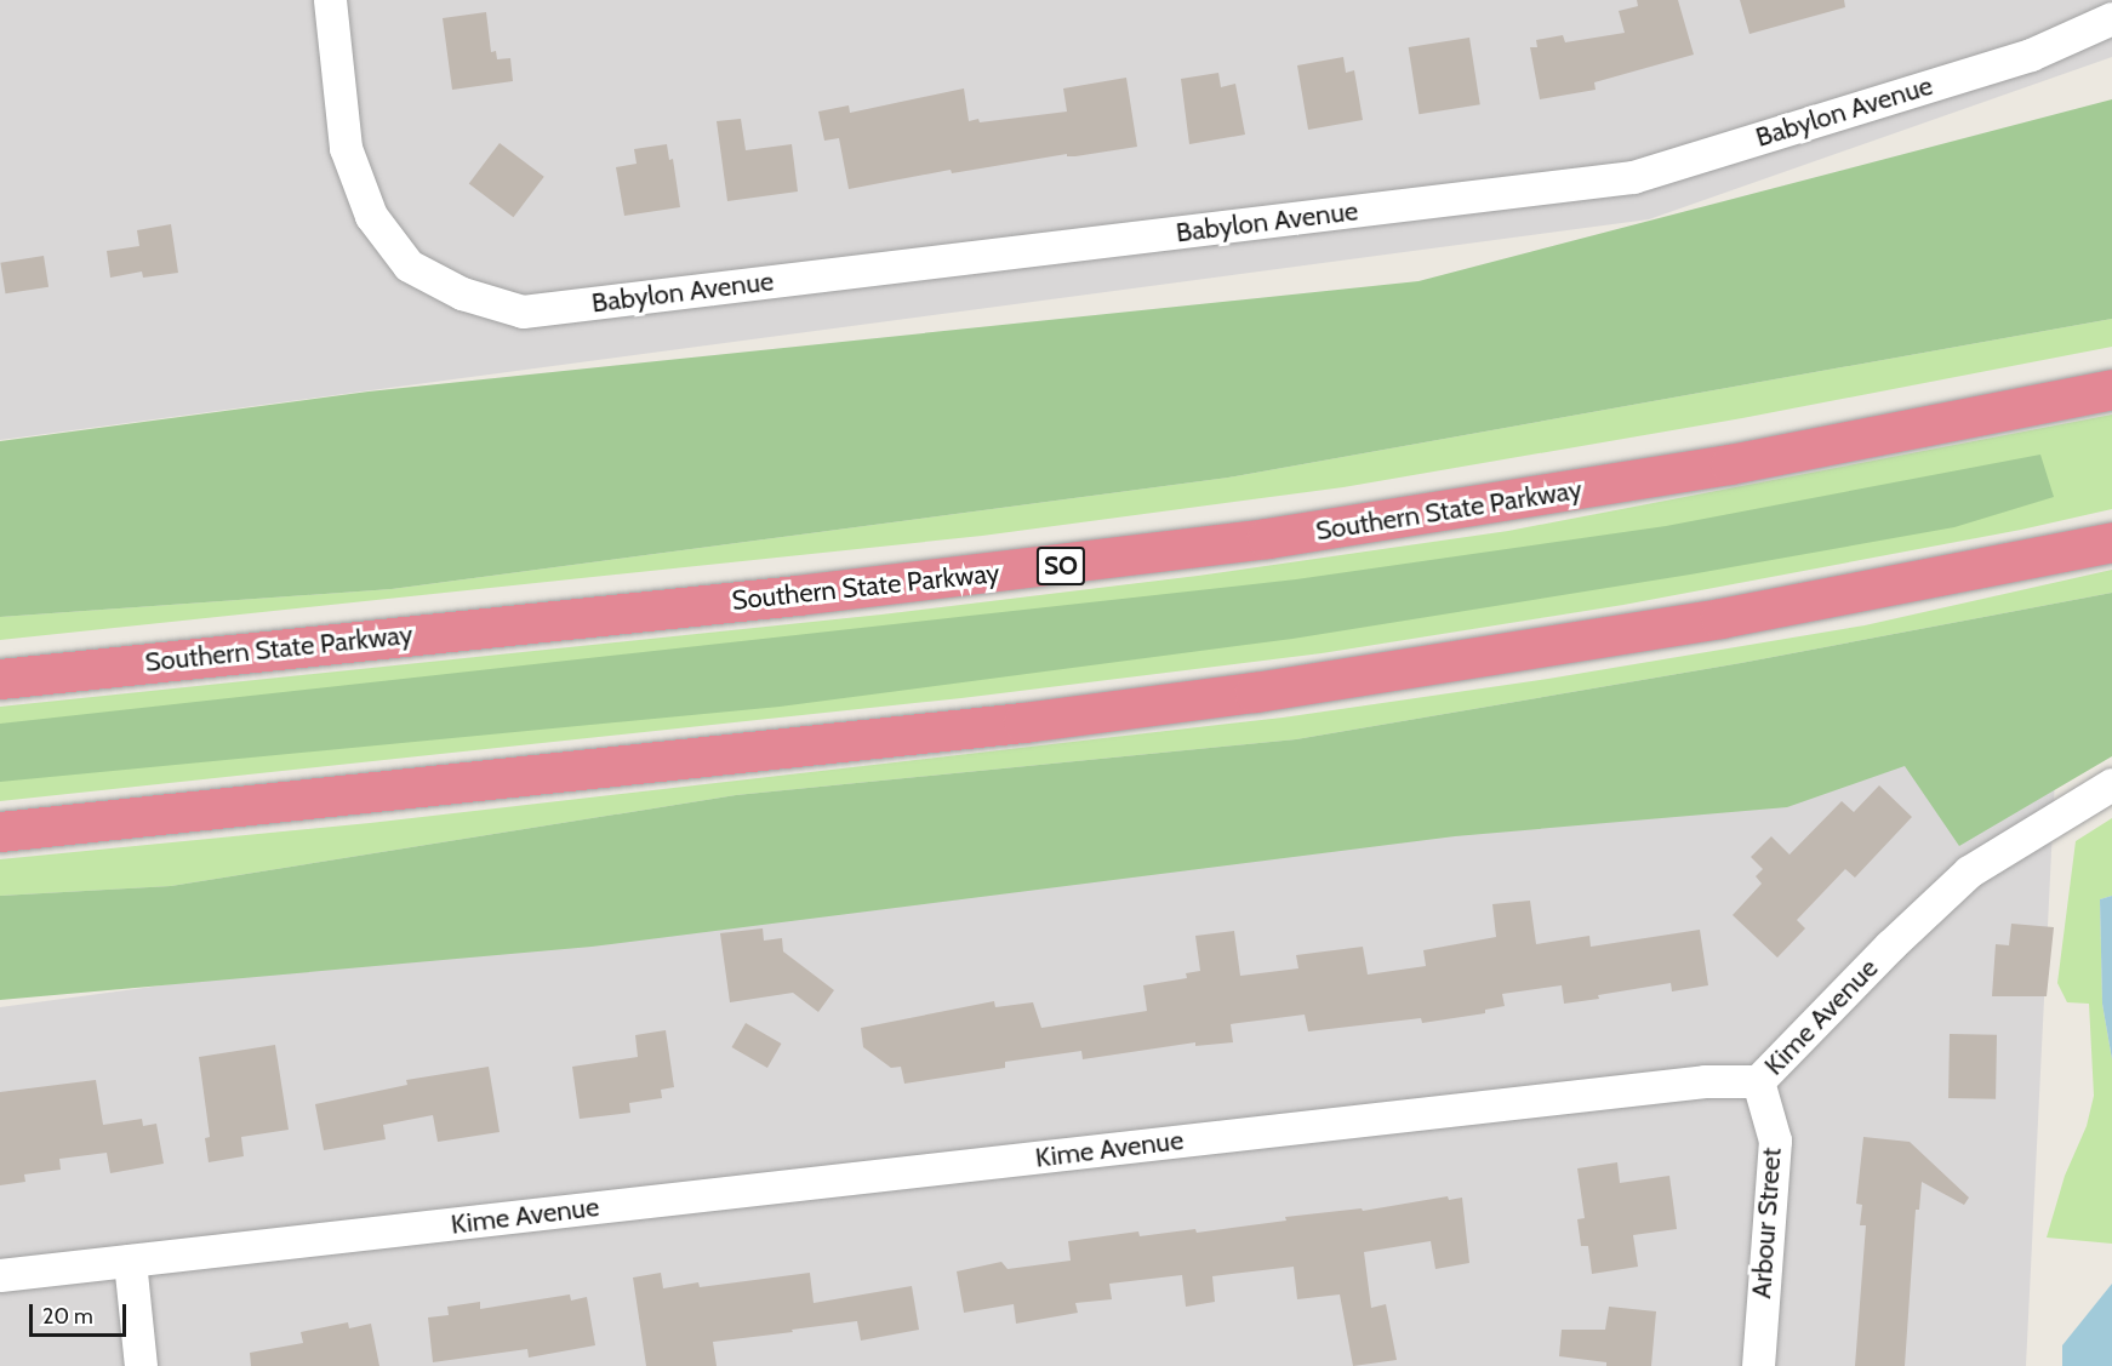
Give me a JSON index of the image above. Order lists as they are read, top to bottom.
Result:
{
  "streets": {
    "highway": ["Southern State Parkway", "SO"],
    "street": ["Babylon Avenue", "Kime Avenue", "Arbour Street"]
  },
  "crossings": [
    ["Kime Avenue", "Arbour Street"]
  ],
  "scale_bar": "20 m"
}
